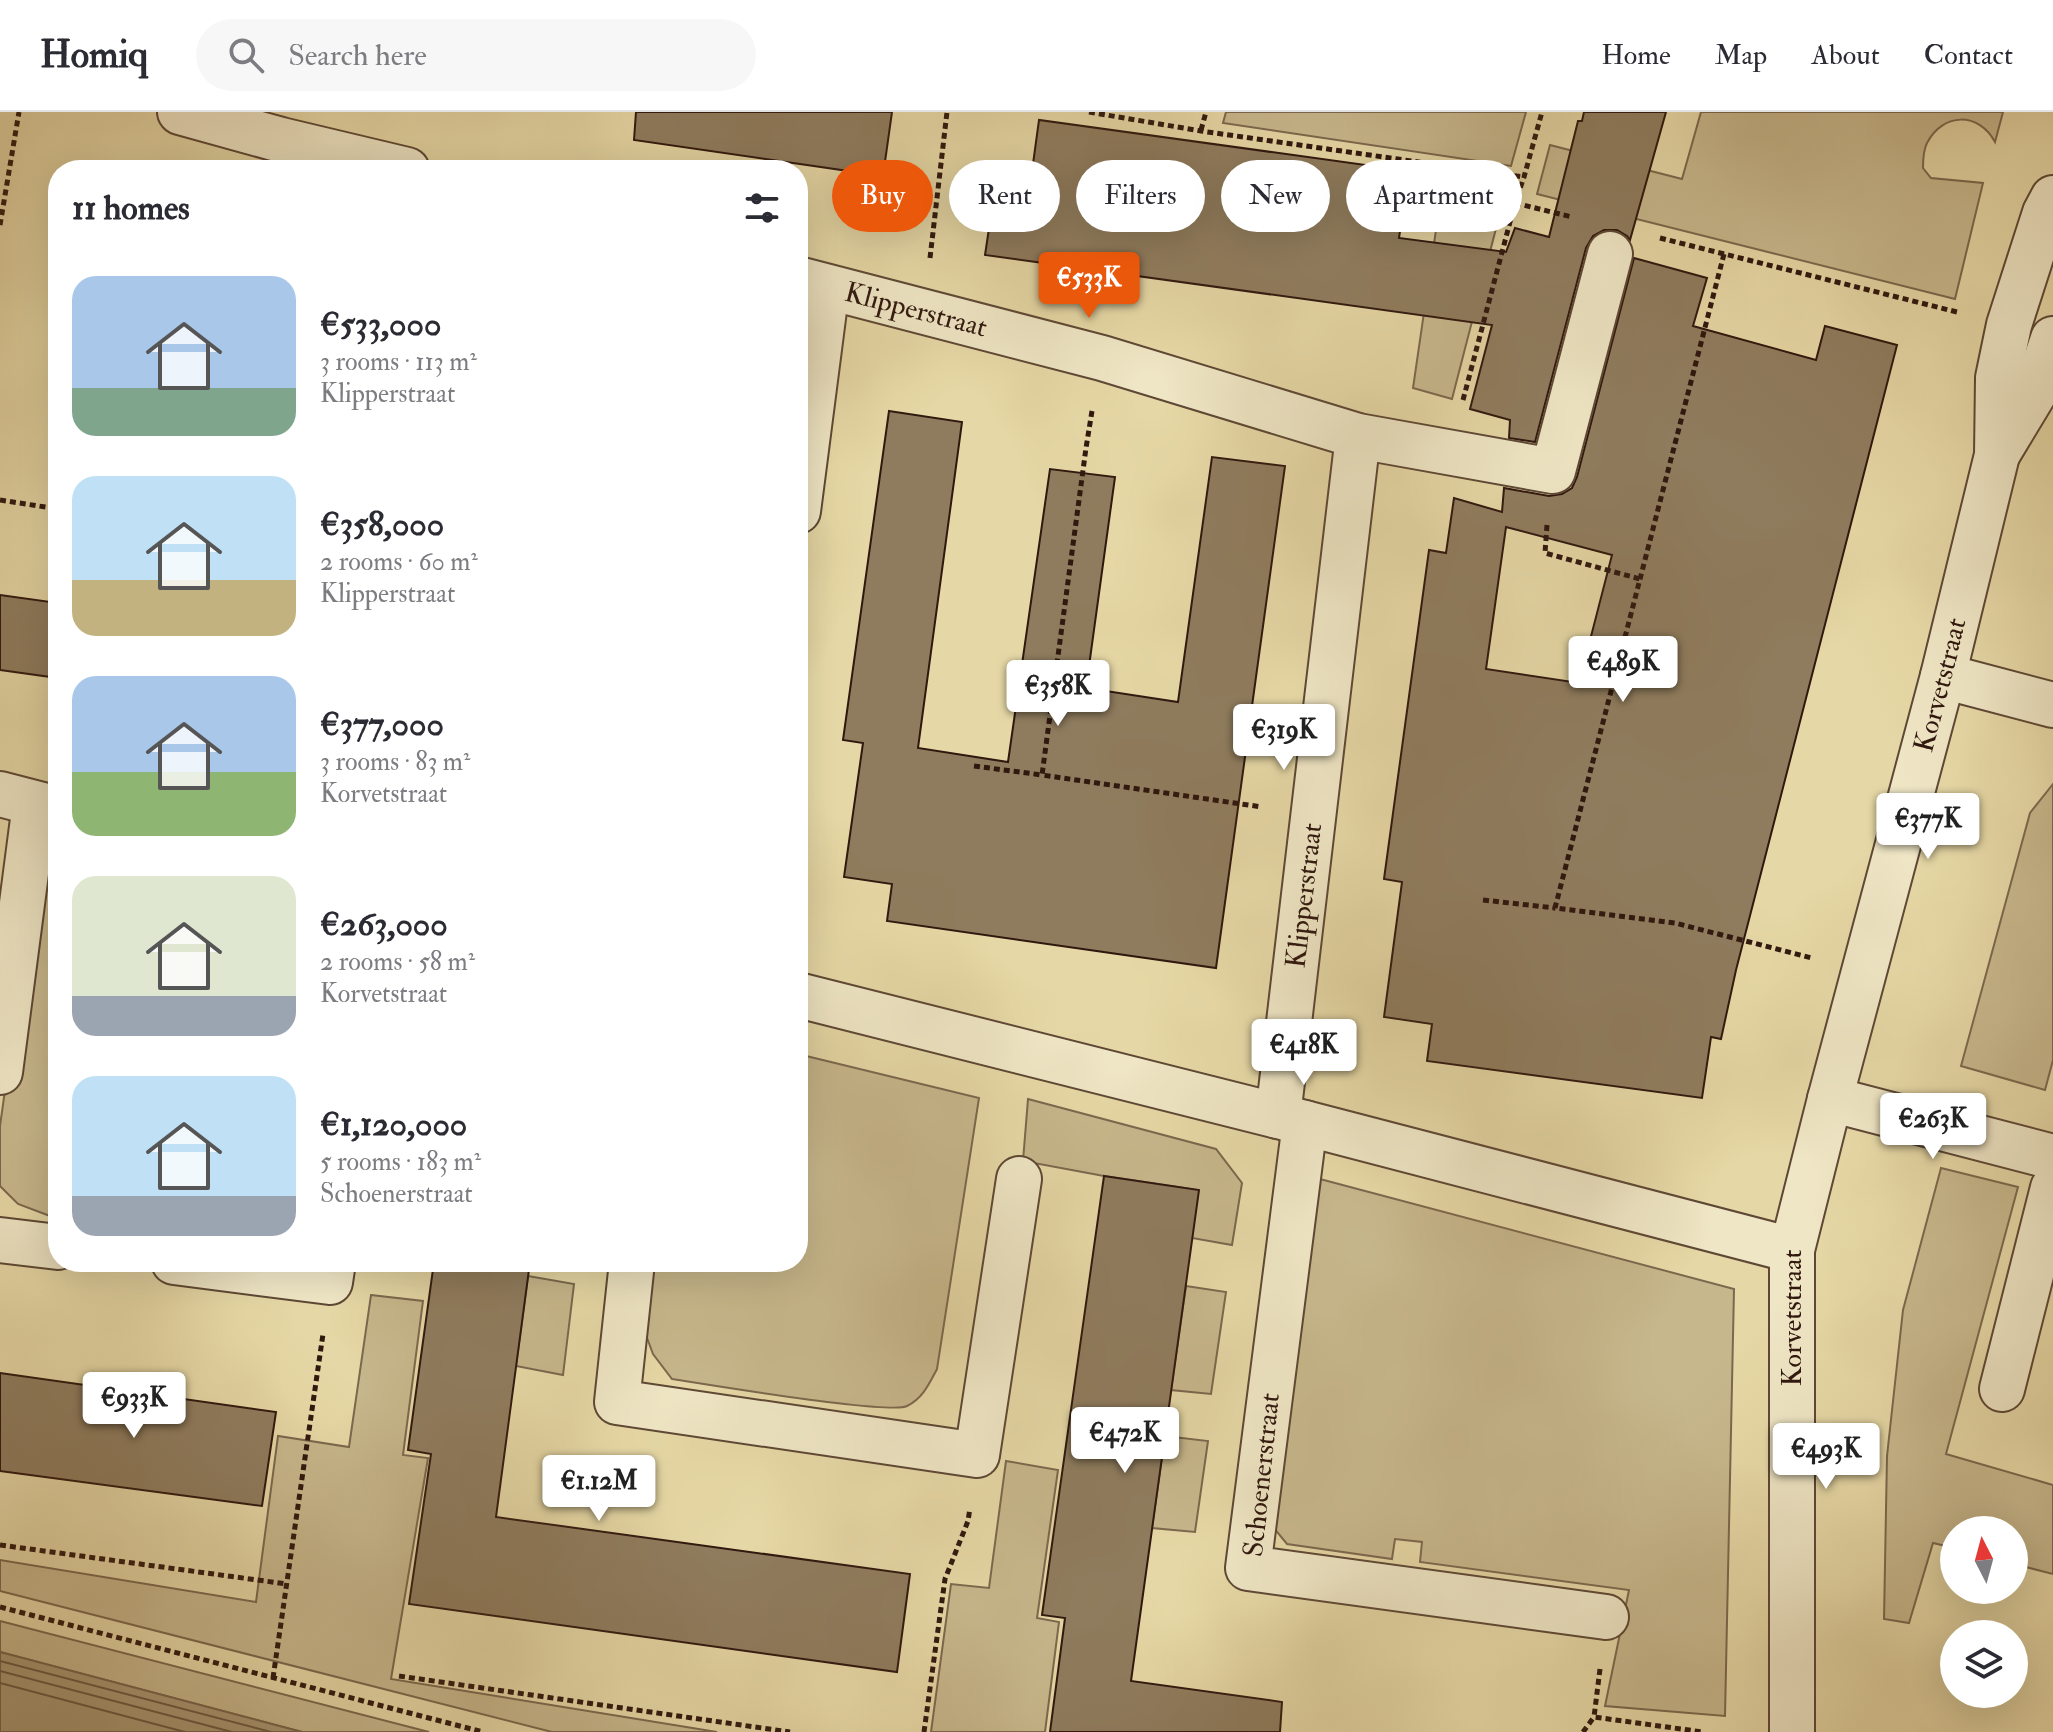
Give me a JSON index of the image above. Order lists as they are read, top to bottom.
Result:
{
  "streets": {
    "street": ["Klipperstraat", "Korvetstraat", "Schoenerstraat"]
  },
  "crossings": [
    ["Klipperstraat", "Schoenerstraat"]
  ],
  "north": "top",
  "page": {
    "header": "Homiq",
    "search": "Search here",
    "nav": [
      "Home",
      "Map",
      "About",
      "Contact"
    ],
    "chip": [
      "Buy",
      "Rent",
      "Filters",
      "New",
      "Apartment"
    ],
    "heading": "11 homes",
    "price": [
      "€533K",
      "€489K",
      "€358K",
      "€319K",
      "€377K",
      "€418K",
      "€263K",
      "€933K",
      "€472K",
      "€493K",
      "€1.12M"
    ],
    "list": [
      {
        "name": "€533,000",
        "note": "3 rooms · 113 m² · Klipperstraat"
      },
      {
        "name": "€358,000",
        "note": "2 rooms · 60 m² · Klipperstraat"
      },
      {
        "name": "€377,000",
        "note": "3 rooms · 83 m² · Korvetstraat"
      },
      {
        "name": "€263,000",
        "note": "2 rooms · 58 m² · Korvetstraat"
      },
      {
        "name": "€1,120,000",
        "note": "5 rooms · 183 m² · Schoenerstraat"
      }
    ]
  }
}
